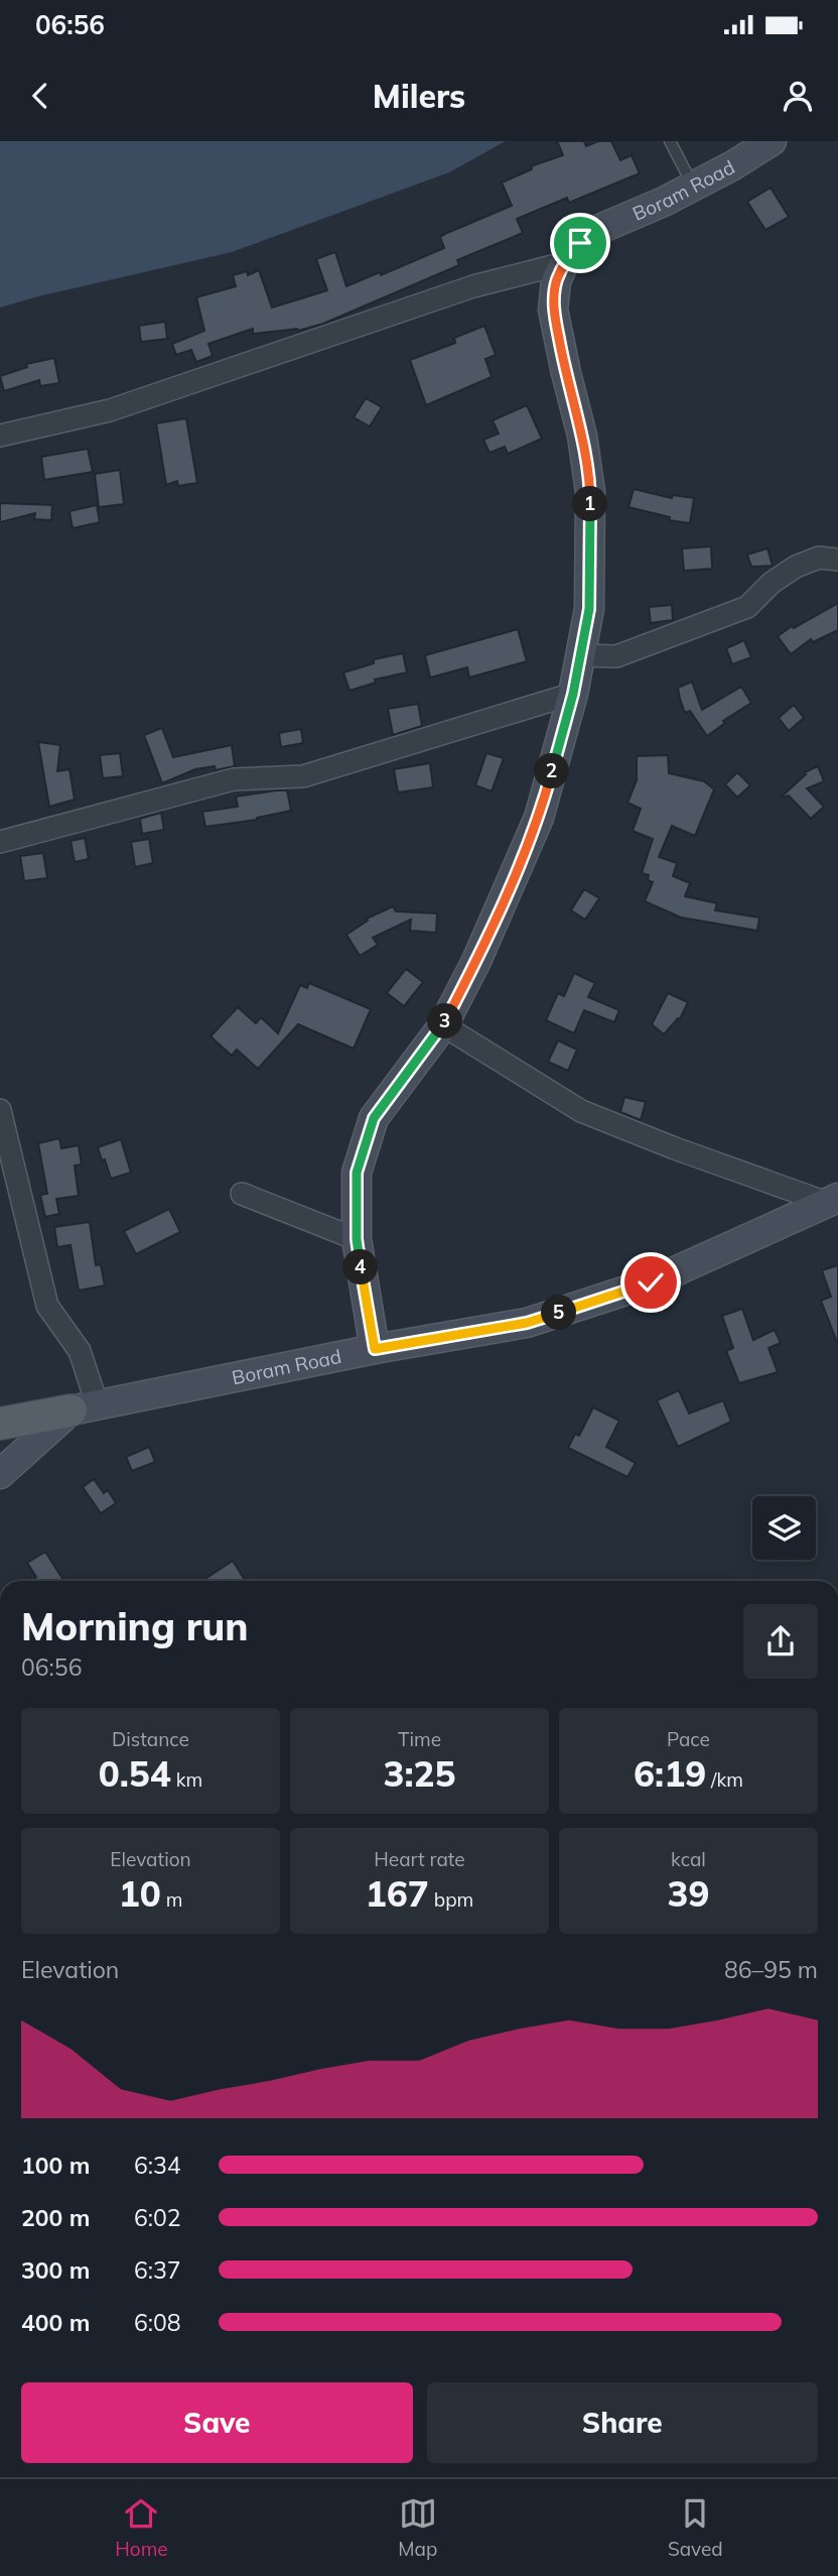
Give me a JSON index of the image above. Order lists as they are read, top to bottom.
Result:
{
  "streets": {
    "main road": ["Boram Road"]
  },
  "page": {
    "status": "06:56",
    "header": "Milers",
    "pins": [
      "1",
      "2",
      "3",
      "4",
      "5"
    ],
    "heading": ["Morning run", "06:56"],
    "stats": [
      ["Distance", "0.54 km"],
      ["Time", "3:25"],
      ["Pace", "6:19 /km"],
      ["Elevation", "10 m"],
      ["Heart rate", "167 bpm"],
      ["kcal", "39"]
    ],
    "chart": ["Elevation", "86–95 m"],
    "list": [
      {
        "name": "100 m",
        "note": "6:34"
      },
      {
        "name": "200 m",
        "note": "6:02"
      },
      {
        "name": "300 m",
        "note": "6:37"
      },
      {
        "name": "400 m",
        "note": "6:08"
      }
    ],
    "buttons": ["Save", "Share"],
    "tabs": ["Home", "Map", "Saved"]
  }
}
